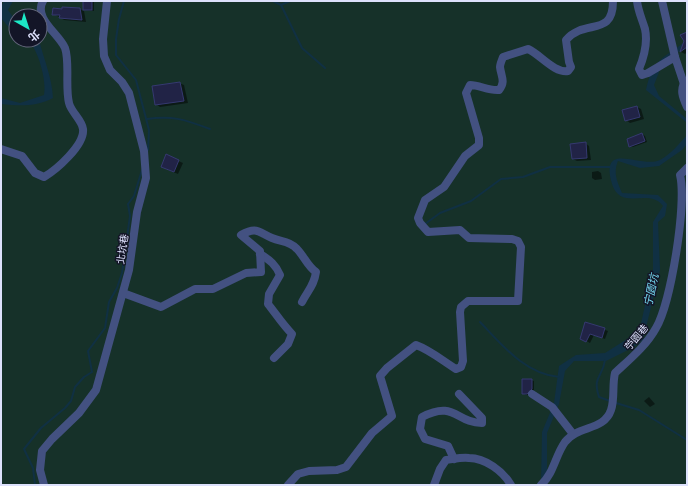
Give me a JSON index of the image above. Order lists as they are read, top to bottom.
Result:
{
  "streets": {
    "street": ["北坑巷", "苧園巷"]
  },
  "water": ["宁園坑"],
  "north": "bottom right"
}
